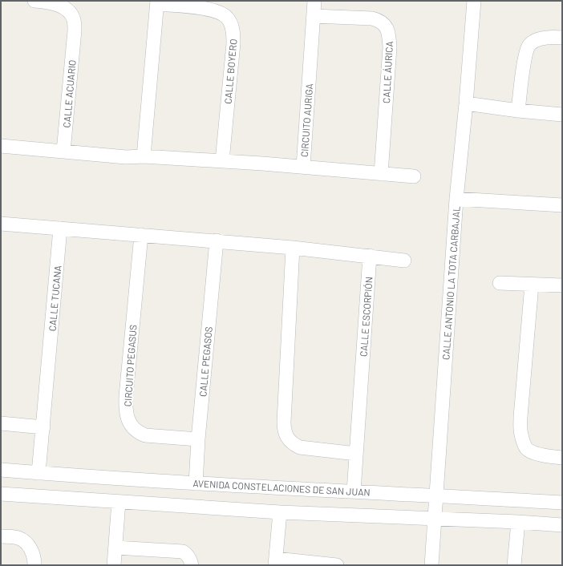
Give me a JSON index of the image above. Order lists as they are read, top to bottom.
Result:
{
  "streets": {
    "street": [
      "CALLE BOYERO",
      "CALLE ÁURICA",
      "CALLE ACUARIO",
      "CIRCUITO AURIGA",
      "CALLE ANTONIO LA TOTA CARBAJAL",
      "CALLE TUCANA",
      "CALLE ESCORPIÓN",
      "CALLE PEGASOS",
      "CIRCUITO PEGASUS",
      "AVENIDA CONSTELACIONES DE SAN JUAN"
    ]
  },
  "crossings": [
    ["CALLE ÁURICA", "CIRCUITO AURIGA"],
    ["CALLE ANTONIO LA TOTA CARBAJAL", "AVENIDA CONSTELACIONES DE SAN JUAN"],
    ["CALLE TUCANA", "AVENIDA CONSTELACIONES DE SAN JUAN"],
    ["CALLE ESCORPIÓN", "AVENIDA CONSTELACIONES DE SAN JUAN"],
    ["CALLE PEGASOS", "CIRCUITO PEGASUS"],
    ["CALLE PEGASOS", "AVENIDA CONSTELACIONES DE SAN JUAN"]
  ]
}
